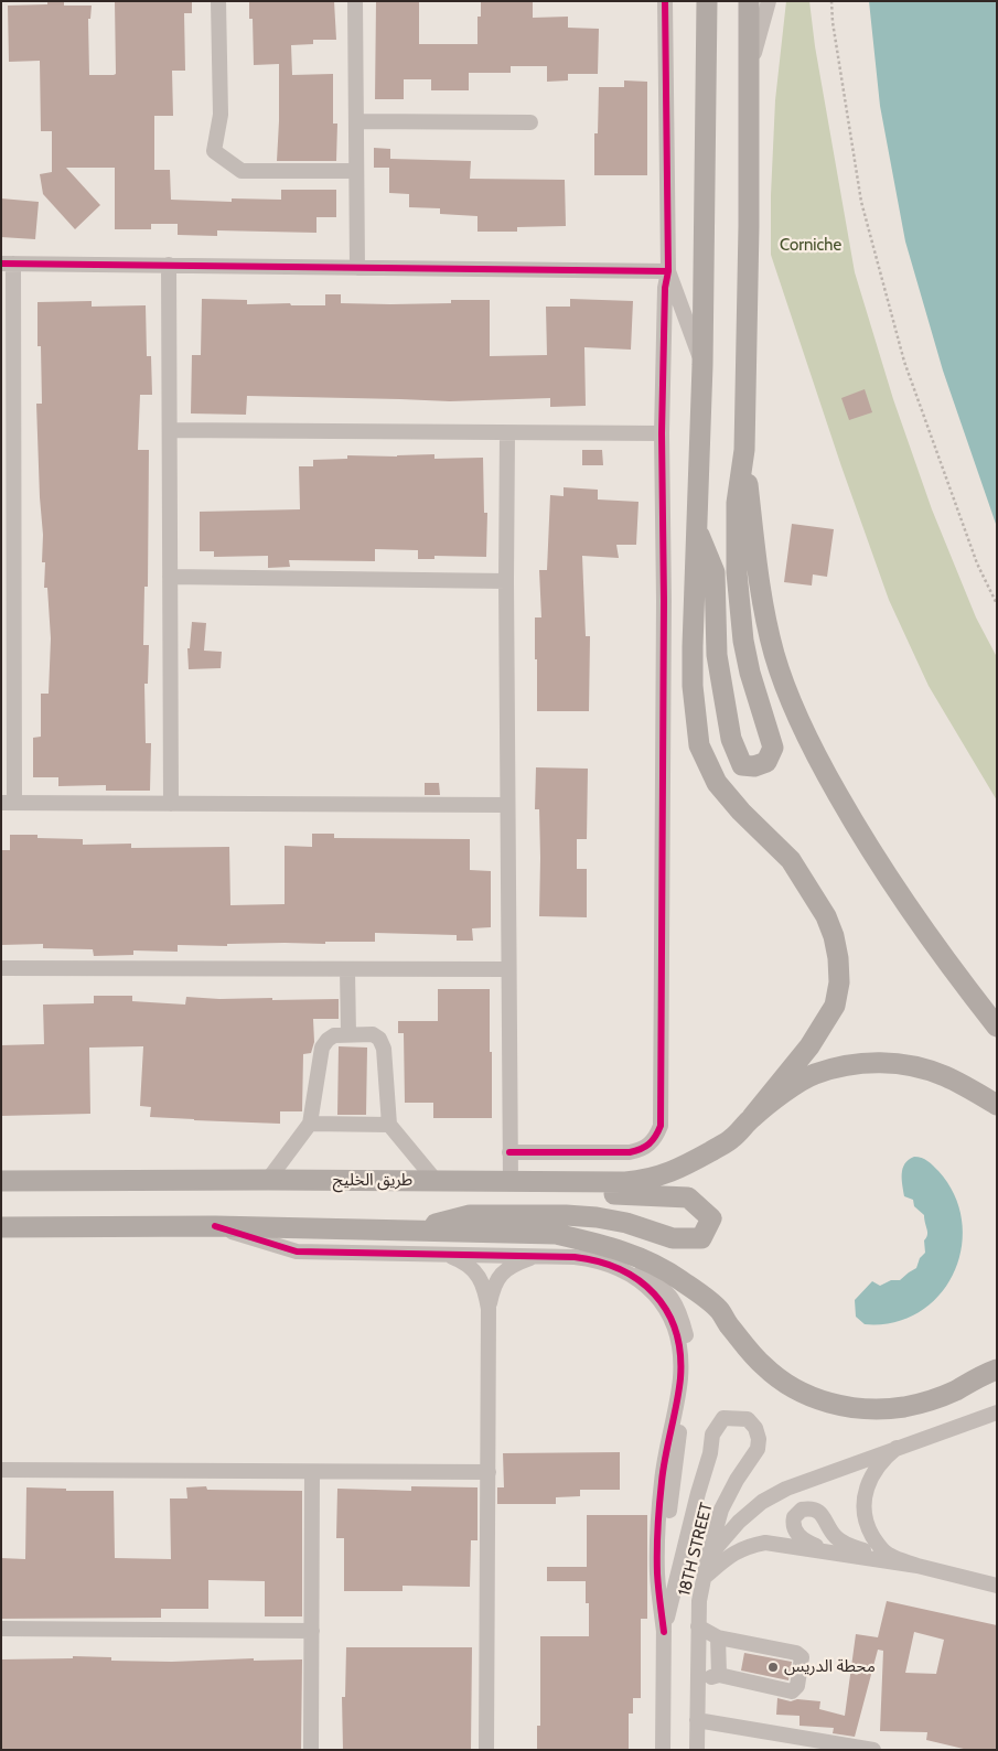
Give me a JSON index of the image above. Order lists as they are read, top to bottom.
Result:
{
  "streets": {
    "main road": ["طريق الخليج"],
    "street": ["18TH STREET"]
  },
  "parks": ["Corniche"],
  "places": ["محطة الدريس"]
}
